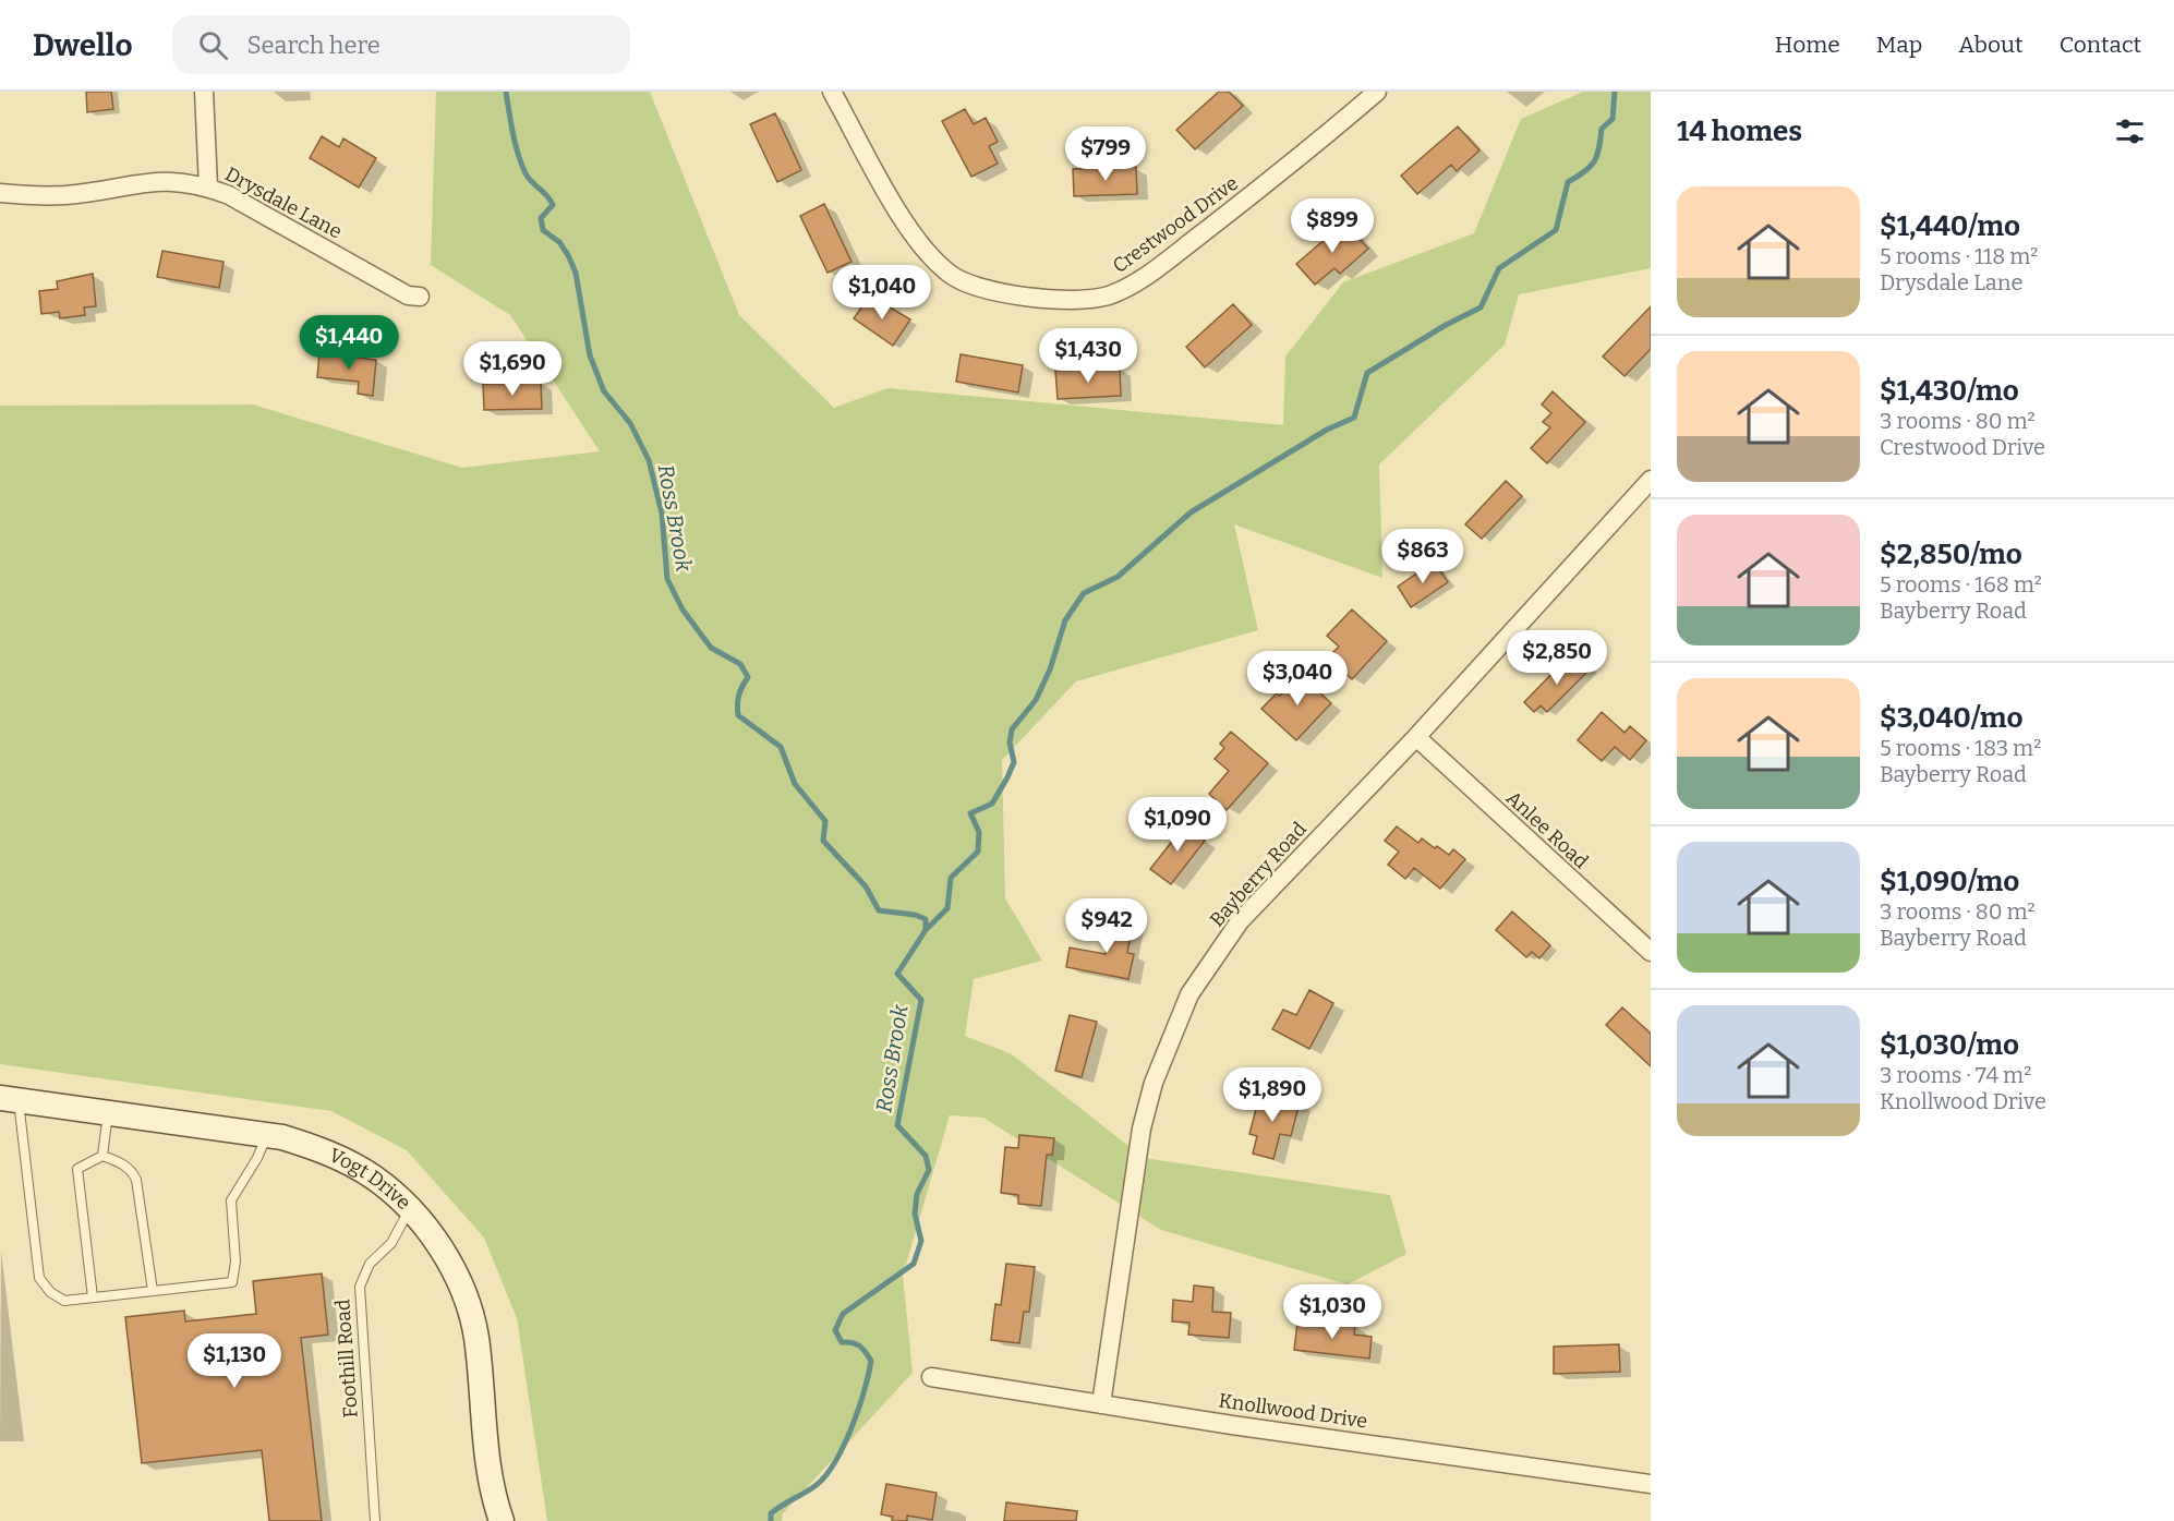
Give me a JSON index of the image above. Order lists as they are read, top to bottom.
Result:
{
  "streets": {
    "street": [
      "Drysdale Lane",
      "Crestwood Drive",
      "Anlee Road",
      "Bayberry Road",
      "Vogt Drive",
      "Knollwood Drive"
    ],
    "lane": ["Foothill Road"]
  },
  "crossings": [
    ["Anlee Road", "Bayberry Road"],
    ["Bayberry Road", "Knollwood Drive"],
    ["Vogt Drive", "Foothill Road"]
  ],
  "water": ["Ross Brook"],
  "page": {
    "header": "Dwello",
    "search": "Search here",
    "nav": [
      "Home",
      "Map",
      "About",
      "Contact"
    ],
    "heading": "14 homes",
    "price": [
      "$799",
      "$899",
      "$1,040",
      "$1,440",
      "$1,430",
      "$1,690",
      "$863",
      "$2,850",
      "$3,040",
      "$1,090",
      "$942",
      "$1,890",
      "$1,030",
      "$1,130"
    ],
    "list": [
      {
        "name": "$1,440/mo",
        "note": "5 rooms · 118 m² · Drysdale Lane"
      },
      {
        "name": "$1,430/mo",
        "note": "3 rooms · 80 m² · Crestwood Drive"
      },
      {
        "name": "$2,850/mo",
        "note": "5 rooms · 168 m² · Bayberry Road"
      },
      {
        "name": "$3,040/mo",
        "note": "5 rooms · 183 m² · Bayberry Road"
      },
      {
        "name": "$1,090/mo",
        "note": "3 rooms · 80 m² · Bayberry Road"
      },
      {
        "name": "$1,030/mo",
        "note": "3 rooms · 74 m² · Knollwood Drive"
      }
    ]
  }
}
